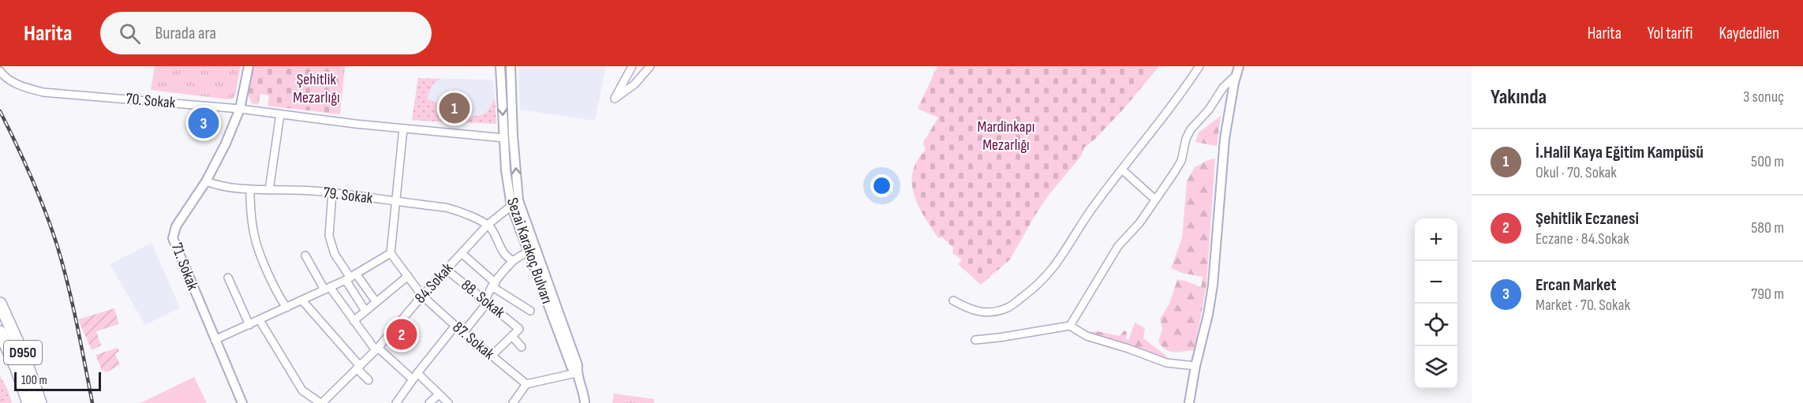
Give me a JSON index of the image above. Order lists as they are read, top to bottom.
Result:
{
  "streets": {
    "highway": ["D950"],
    "street": [
      "70. Sokak",
      "79. Sokak",
      "Sezai Karakoç Bulvarı",
      "71. Sokak",
      "84.Sokak",
      "88. Sokak",
      "87. Sokak"
    ]
  },
  "crossings": [
    ["70. Sokak", "Sezai Karakoç Bulvarı"],
    ["70. Sokak", "71. Sokak"],
    ["79. Sokak", "71. Sokak"],
    ["79. Sokak", "84.Sokak"],
    ["Sezai Karakoç Bulvarı", "84.Sokak"],
    ["84.Sokak", "88. Sokak"],
    ["84.Sokak", "87. Sokak"]
  ],
  "parks": ["Şehitlik Mezarlığı", "Mardinkapı Mezarlığı"],
  "scale_bar": "100 m",
  "page": {
    "header": "Harita",
    "search": "Burada ara",
    "nav": ["Harita", "Yol tarifi", "Kaydedilen"],
    "heading": ["Yakında", "3 sonuç"],
    "pins": ["1", "3", "2"],
    "list": [
      {
        "mark": "1",
        "name": "İ.Halil Kaya Eğitim Kampüsü",
        "note": "Okul · 70. Sokak",
        "value": "500 m"
      },
      {
        "mark": "2",
        "name": "Şehitlik Eczanesi",
        "note": "Eczane · 84.Sokak",
        "value": "580 m"
      },
      {
        "mark": "3",
        "name": "Ercan Market",
        "note": "Market · 70. Sokak",
        "value": "790 m"
      }
    ],
    "map_buttons": ["+", "−"],
    "scale": "100 m"
  }
}
